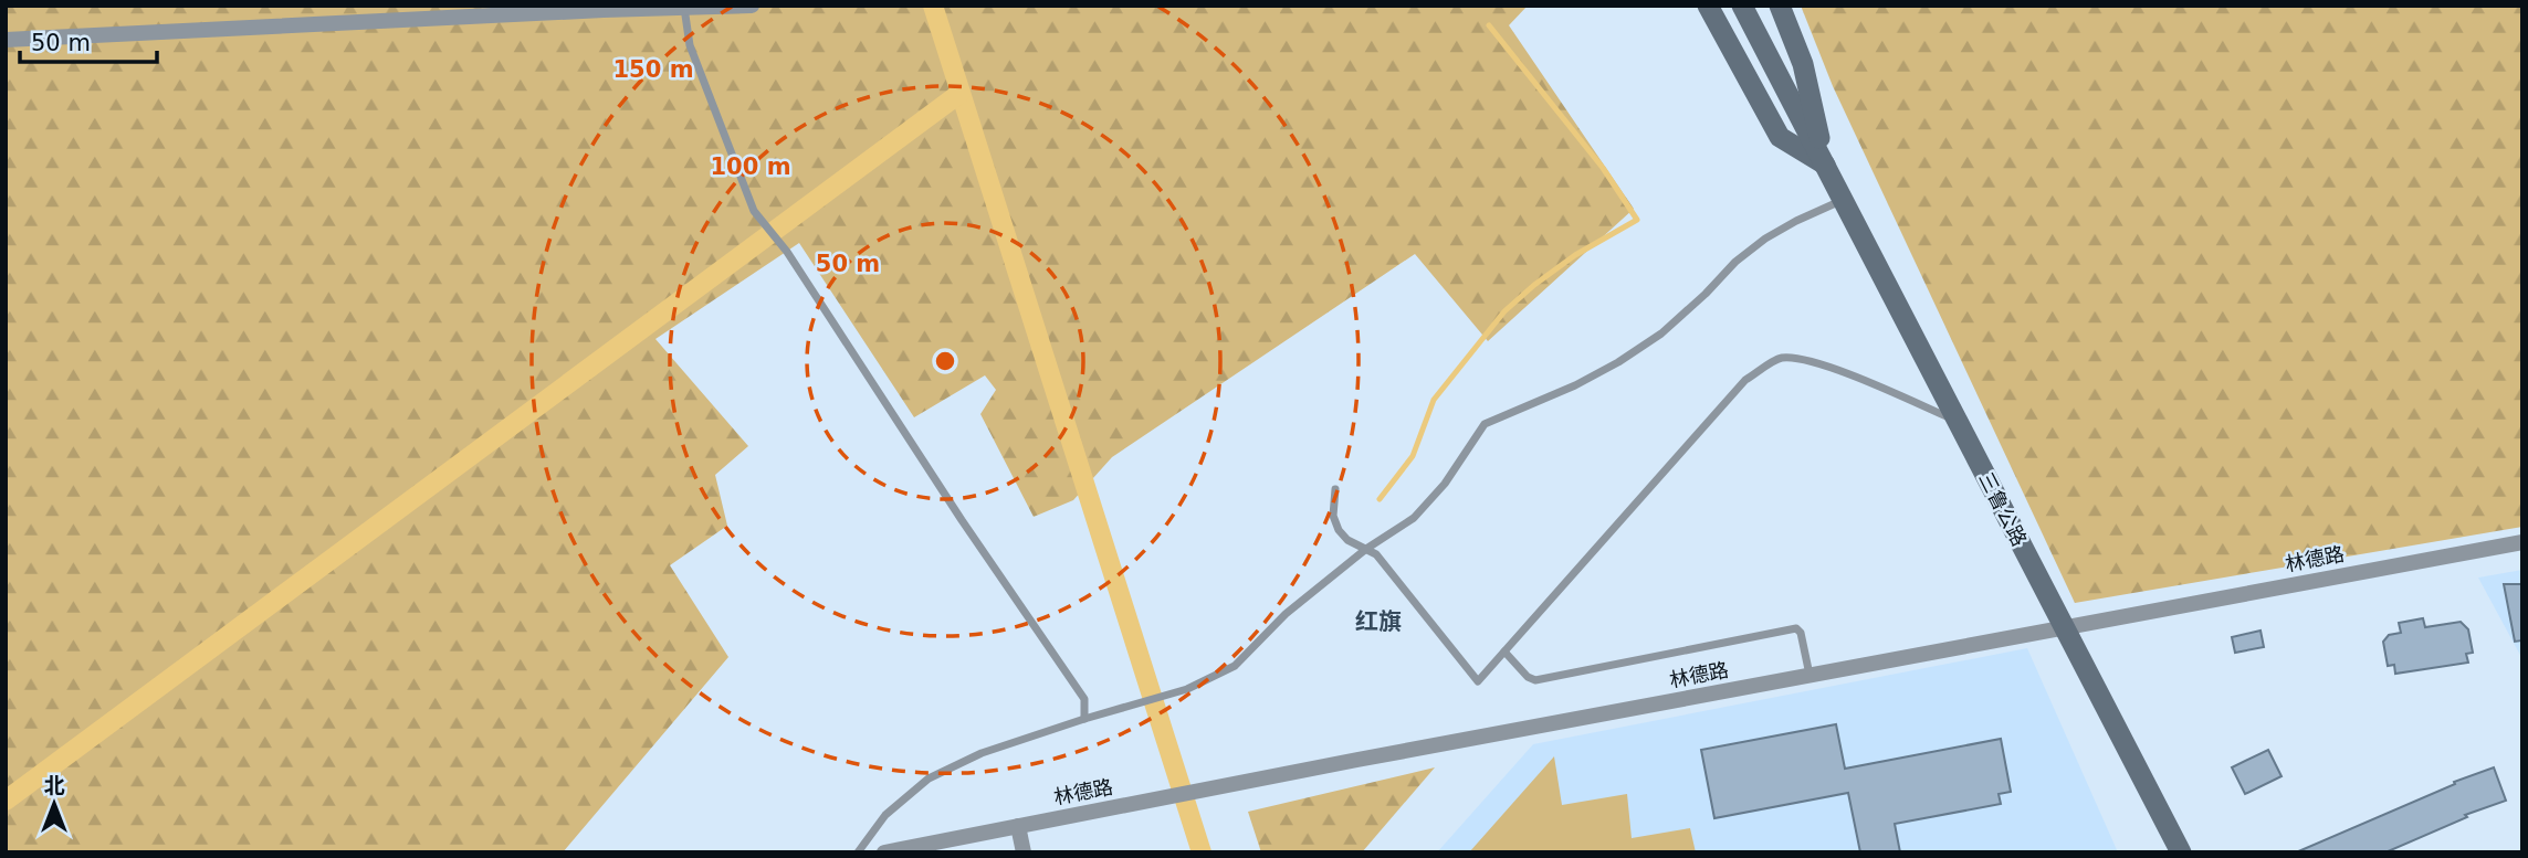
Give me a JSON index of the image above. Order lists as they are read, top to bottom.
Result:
{
  "streets": {
    "main road": ["三鲁公路"],
    "street": ["林德路"]
  },
  "crossings": [
    ["三鲁公路", "林德路"]
  ],
  "districts": ["红旗"],
  "scale_bar": "50 m",
  "north": "top",
  "rings": ["150 m", "100 m", "50 m"]
}
